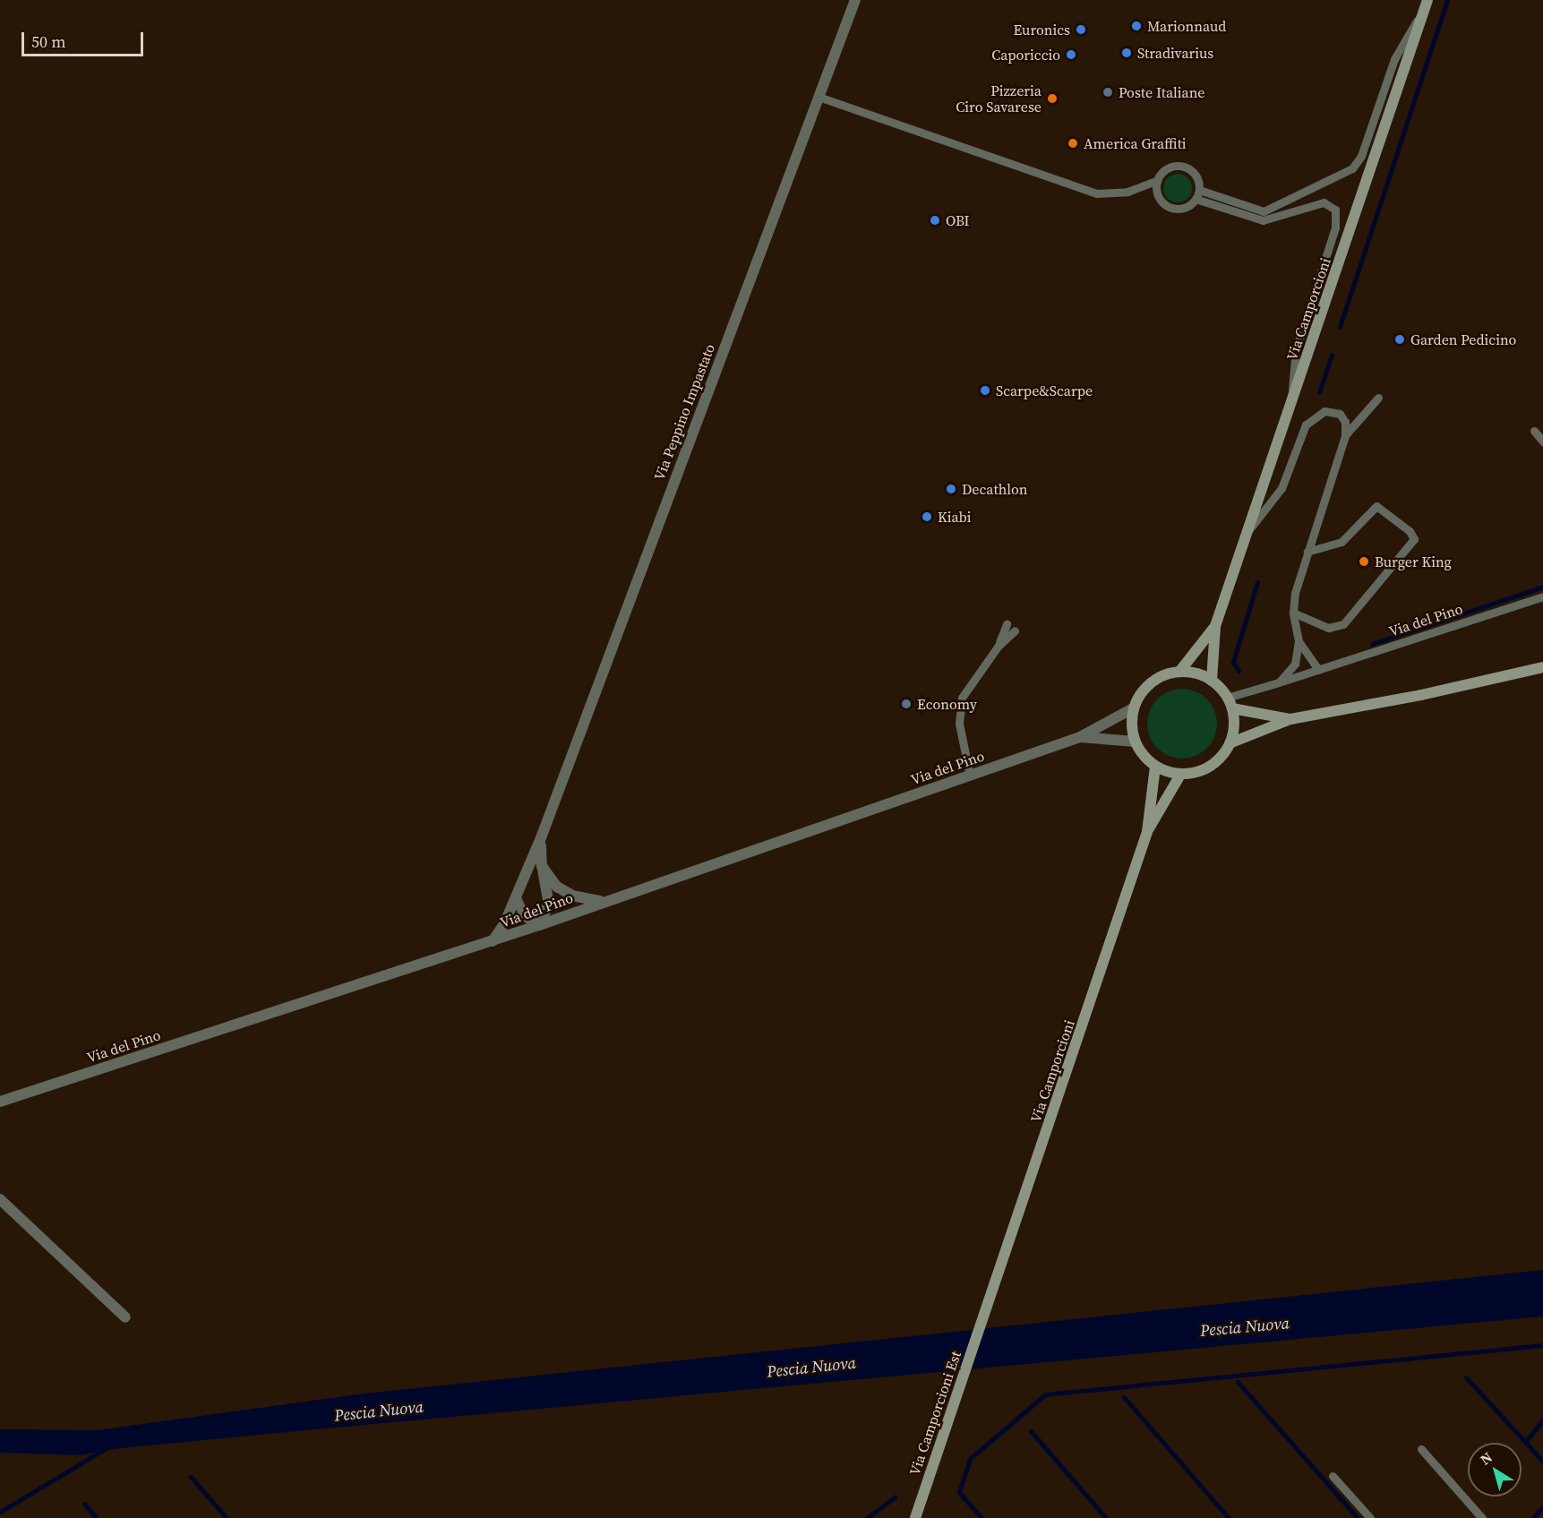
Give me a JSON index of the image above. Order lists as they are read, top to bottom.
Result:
{
  "streets": {
    "main road": ["Via Camporcioni", "Via Camporcioni Est"],
    "street": ["Via Peppino Impastato", "Via del Pino"]
  },
  "crossings": [
    ["Via Camporcioni", "Via Camporcioni Est"],
    ["Via Peppino Impastato", "Via del Pino"]
  ],
  "water": ["Pescia Nuova"],
  "places": [
    "Marionnaud",
    "Euronics",
    "Stradivarius",
    "Caporiccio",
    "Poste Italiane",
    "Pizzeria Ciro Savarese",
    "America Graffiti",
    "OBI",
    "Garden Pedicino",
    "Scarpe&Scarpe",
    "Decathlon",
    "Kiabi",
    "Burger King",
    "Economy"
  ],
  "scale_bar": "50 m",
  "north": "top left"
}
